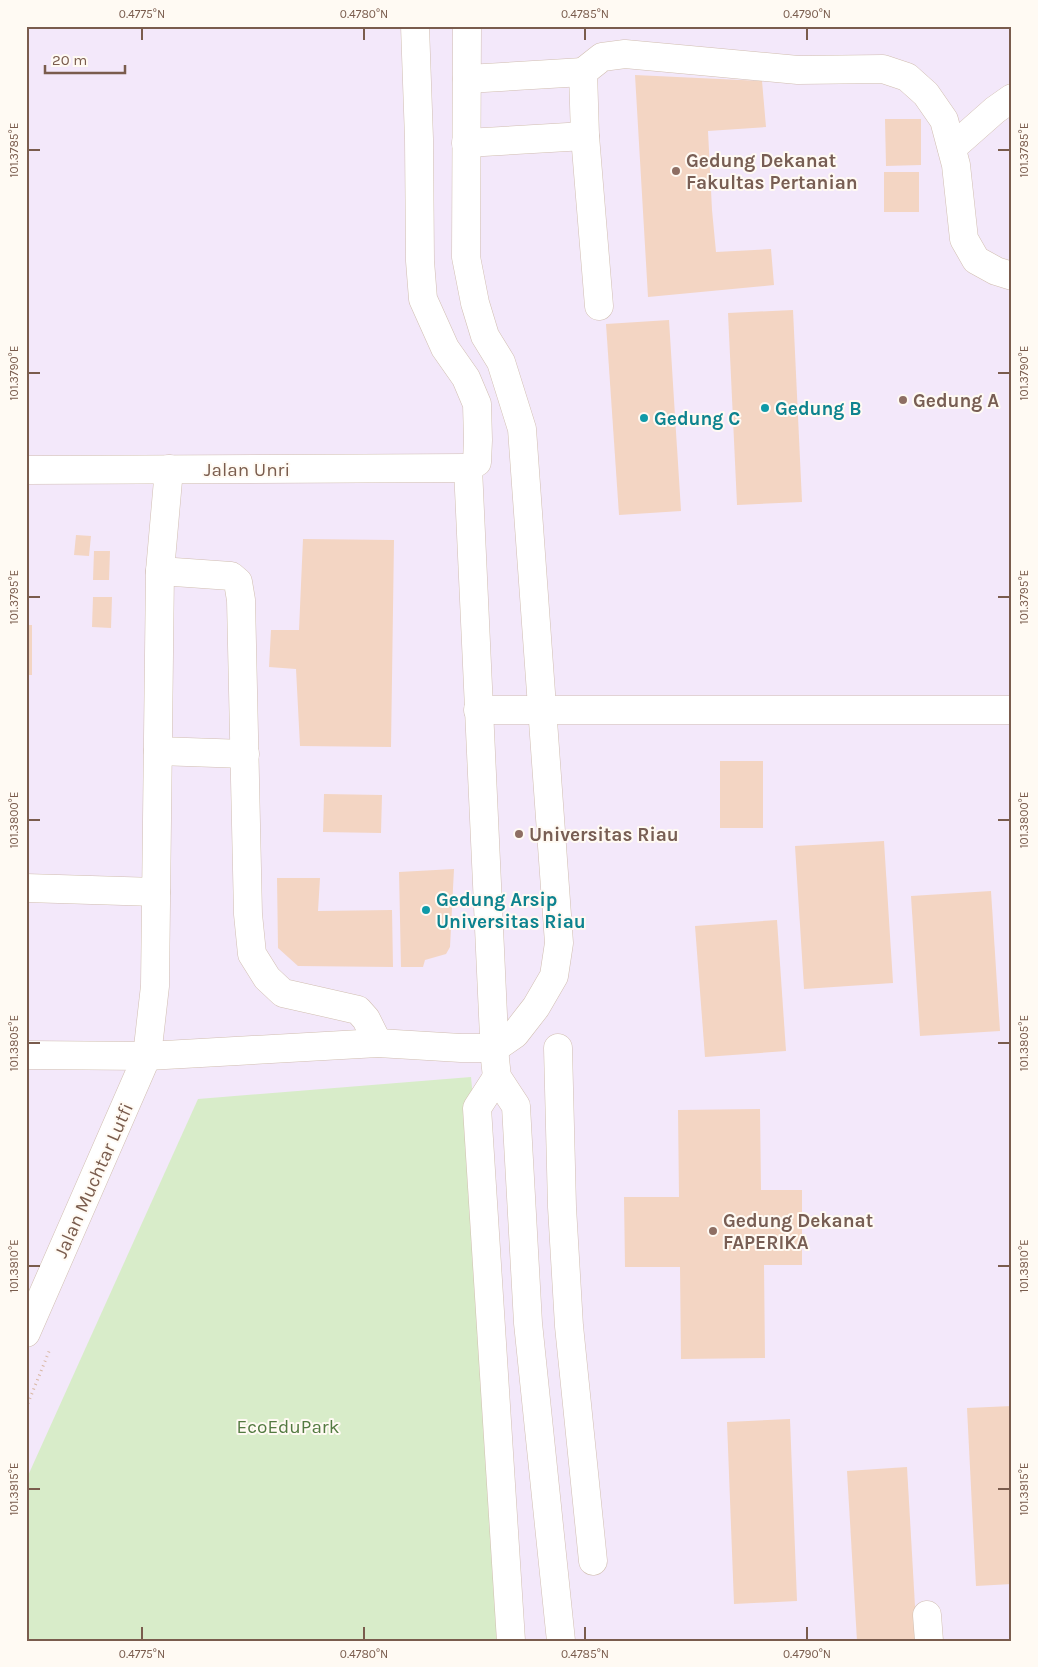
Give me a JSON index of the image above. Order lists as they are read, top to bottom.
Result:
{
  "streets": {
    "lane": ["Jalan Unri", "Jalan Muchtar Lutfi"]
  },
  "crossings": [
    ["Jalan Unri", "Jalan Muchtar Lutfi"]
  ],
  "parks": ["EcoEduPark"],
  "places": [
    "Gedung Dekanat Fakultas Pertanian",
    "Gedung A",
    "Gedung B",
    "Gedung C",
    "Universitas Riau",
    "Gedung Arsip Universitas Riau",
    "Gedung Dekanat FAPERIKA"
  ],
  "scale_bar": "20 m",
  "coordinates": [
    "0.4775°N",
    "0.4780°N",
    "0.4785°N",
    "0.4790°N",
    "101.3785°E",
    "101.3790°E",
    "101.3795°E",
    "101.3800°E",
    "101.3805°E",
    "101.3810°E",
    "101.3815°E"
  ]
}
